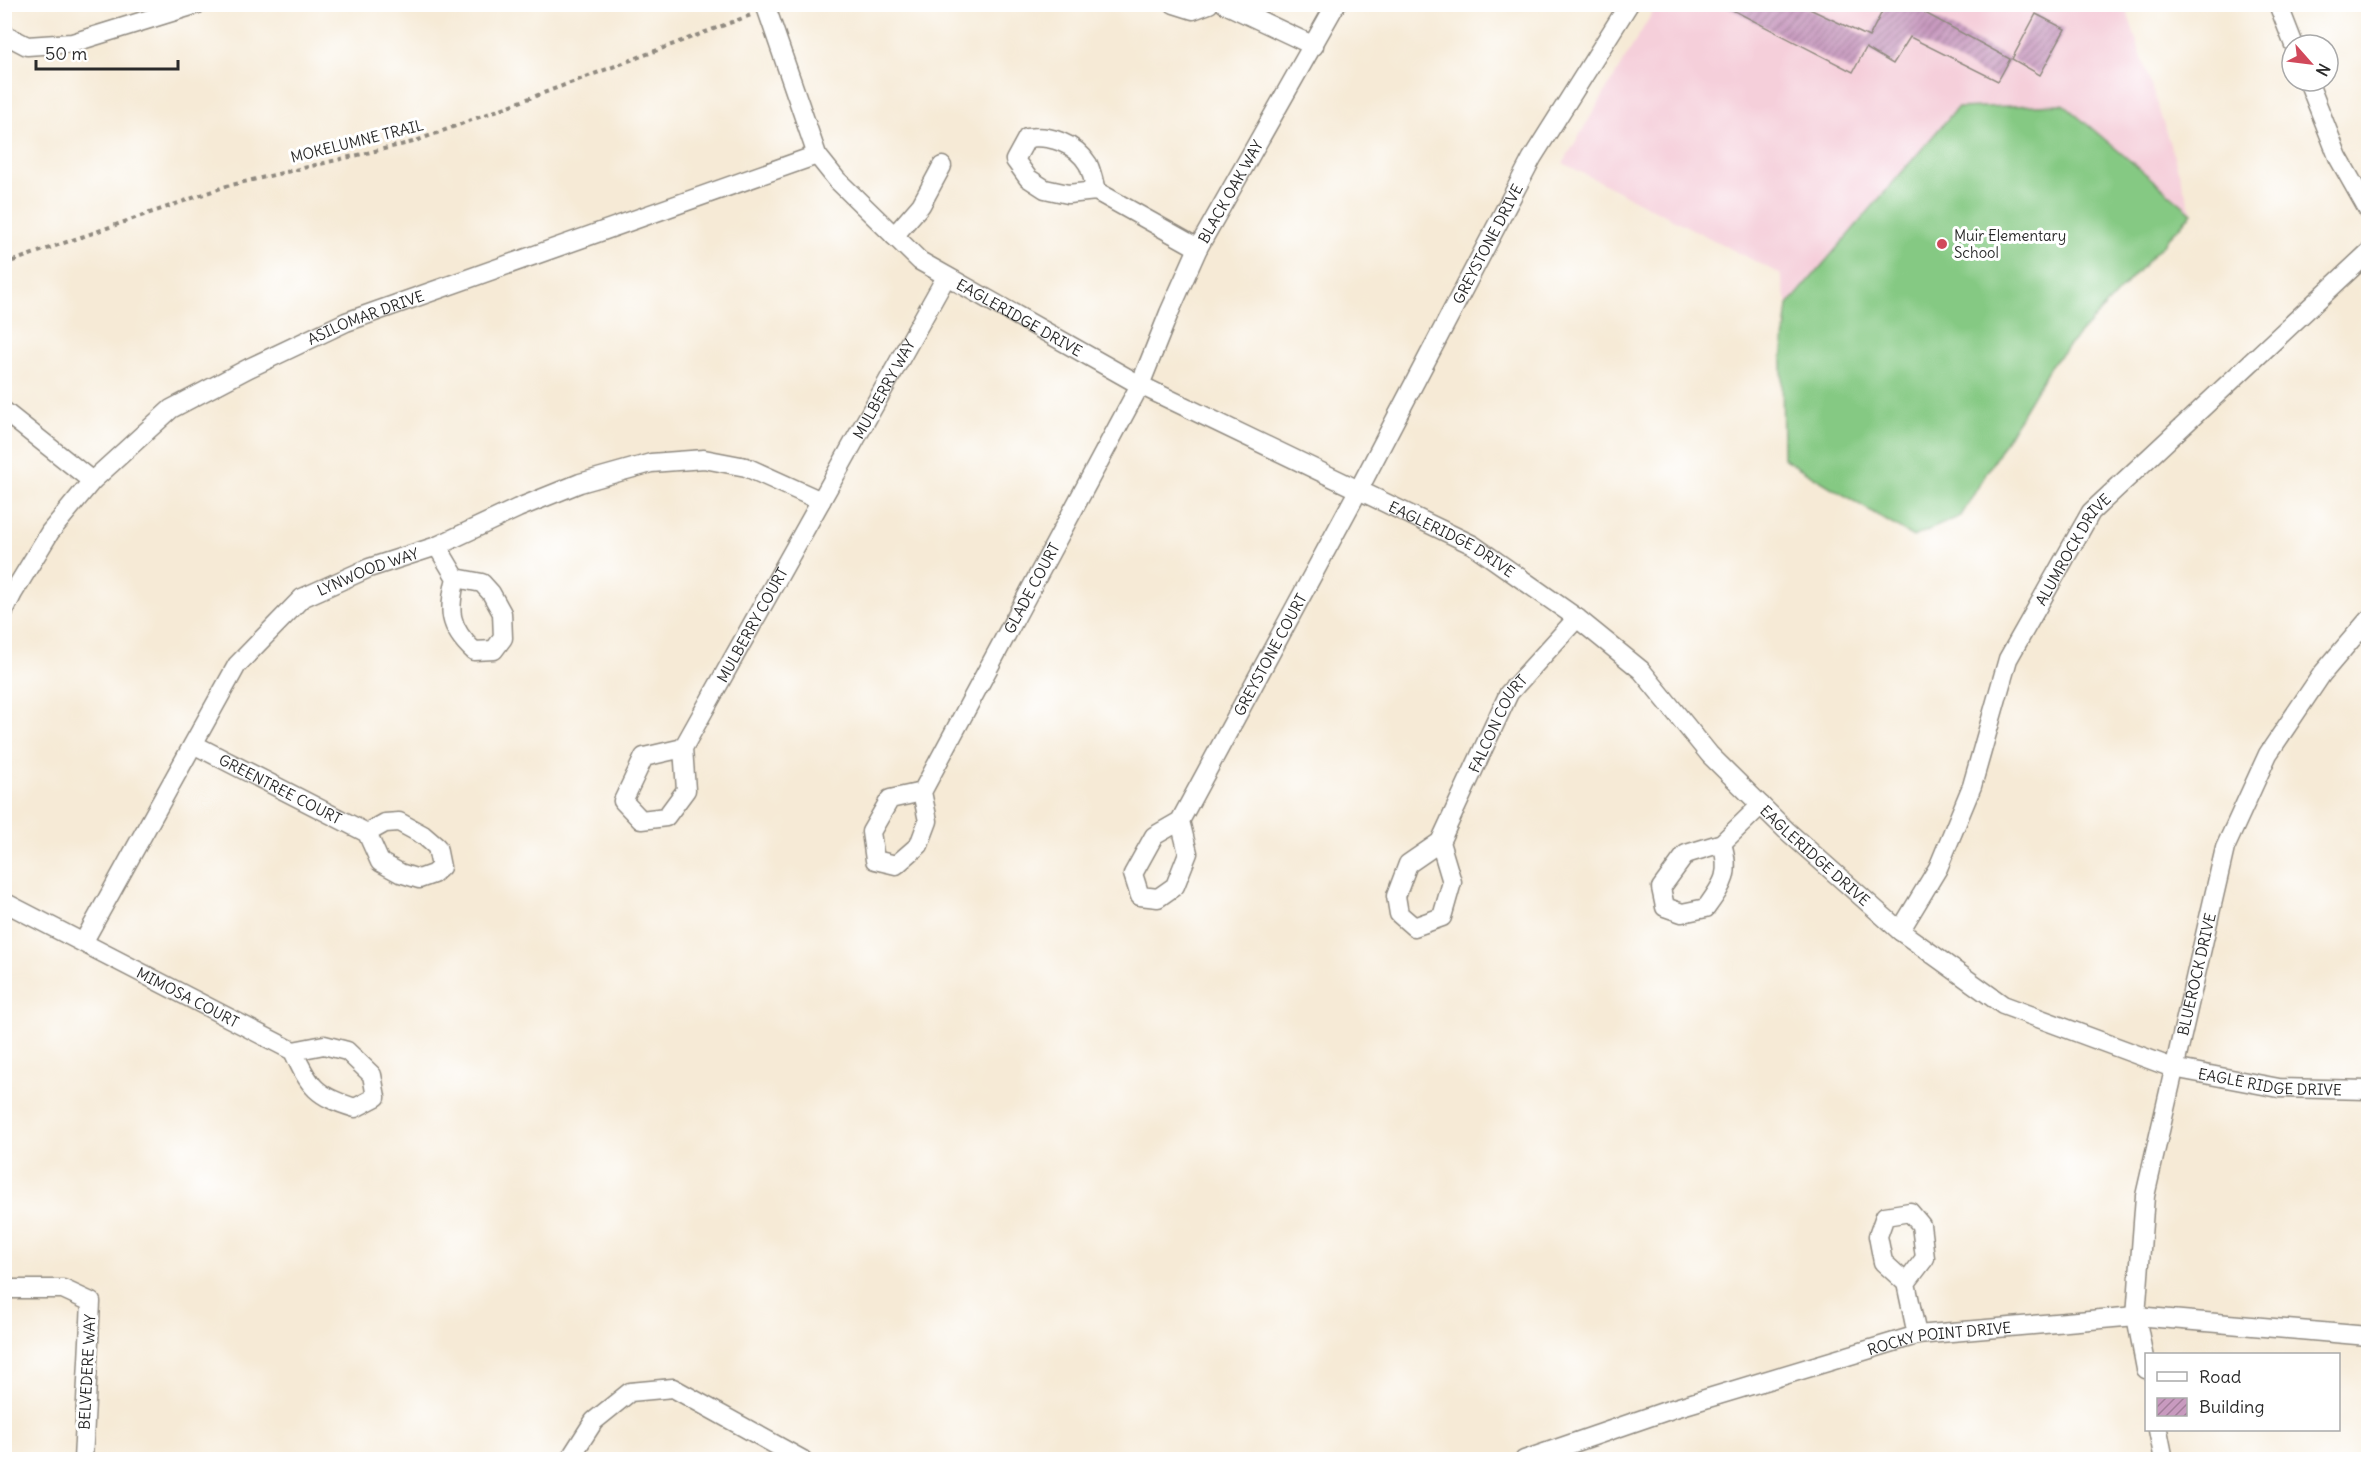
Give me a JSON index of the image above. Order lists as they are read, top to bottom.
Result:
{
  "streets": {
    "street": [
      "BLACK OAK WAY",
      "GREYSTONE DRIVE",
      "ASILOMAR DRIVE",
      "EAGLERIDGE DRIVE",
      "MULBERRY WAY",
      "ALUMROCK DRIVE",
      "LYNWOOD WAY",
      "GLADE COURT",
      "MULBERRY COURT",
      "GREYSTONE COURT",
      "FALCON COURT",
      "GREENTREE COURT",
      "BLUEROCK DRIVE",
      "MIMOSA COURT",
      "EAGLE RIDGE DRIVE",
      "ROCKY POINT DRIVE",
      "BELVEDERE WAY"
    ],
    "path": ["MOKELUMNE TRAIL"]
  },
  "crossings": [
    ["MOKELUMNE TRAIL", "EAGLERIDGE DRIVE"],
    ["BLACK OAK WAY", "EAGLERIDGE DRIVE"],
    ["BLACK OAK WAY", "GLADE COURT"],
    ["GREYSTONE DRIVE", "EAGLERIDGE DRIVE"],
    ["GREYSTONE DRIVE", "GREYSTONE COURT"],
    ["ASILOMAR DRIVE", "EAGLERIDGE DRIVE"],
    ["EAGLERIDGE DRIVE", "MULBERRY WAY"],
    ["EAGLERIDGE DRIVE", "ALUMROCK DRIVE"],
    ["EAGLERIDGE DRIVE", "GLADE COURT"],
    ["EAGLERIDGE DRIVE", "GREYSTONE COURT"],
    ["EAGLERIDGE DRIVE", "FALCON COURT"],
    ["EAGLERIDGE DRIVE", "BLUEROCK DRIVE"],
    ["EAGLERIDGE DRIVE", "EAGLE RIDGE DRIVE"],
    ["MULBERRY WAY", "LYNWOOD WAY"],
    ["MULBERRY WAY", "MULBERRY COURT"],
    ["LYNWOOD WAY", "MULBERRY COURT"],
    ["LYNWOOD WAY", "GREENTREE COURT"],
    ["LYNWOOD WAY", "MIMOSA COURT"],
    ["BLUEROCK DRIVE", "EAGLE RIDGE DRIVE"],
    ["BLUEROCK DRIVE", "ROCKY POINT DRIVE"]
  ],
  "places": ["Muir Elementary School"],
  "legend": ["Road", "Building"],
  "scale_bar": "50 m",
  "north": "bottom right"
}
